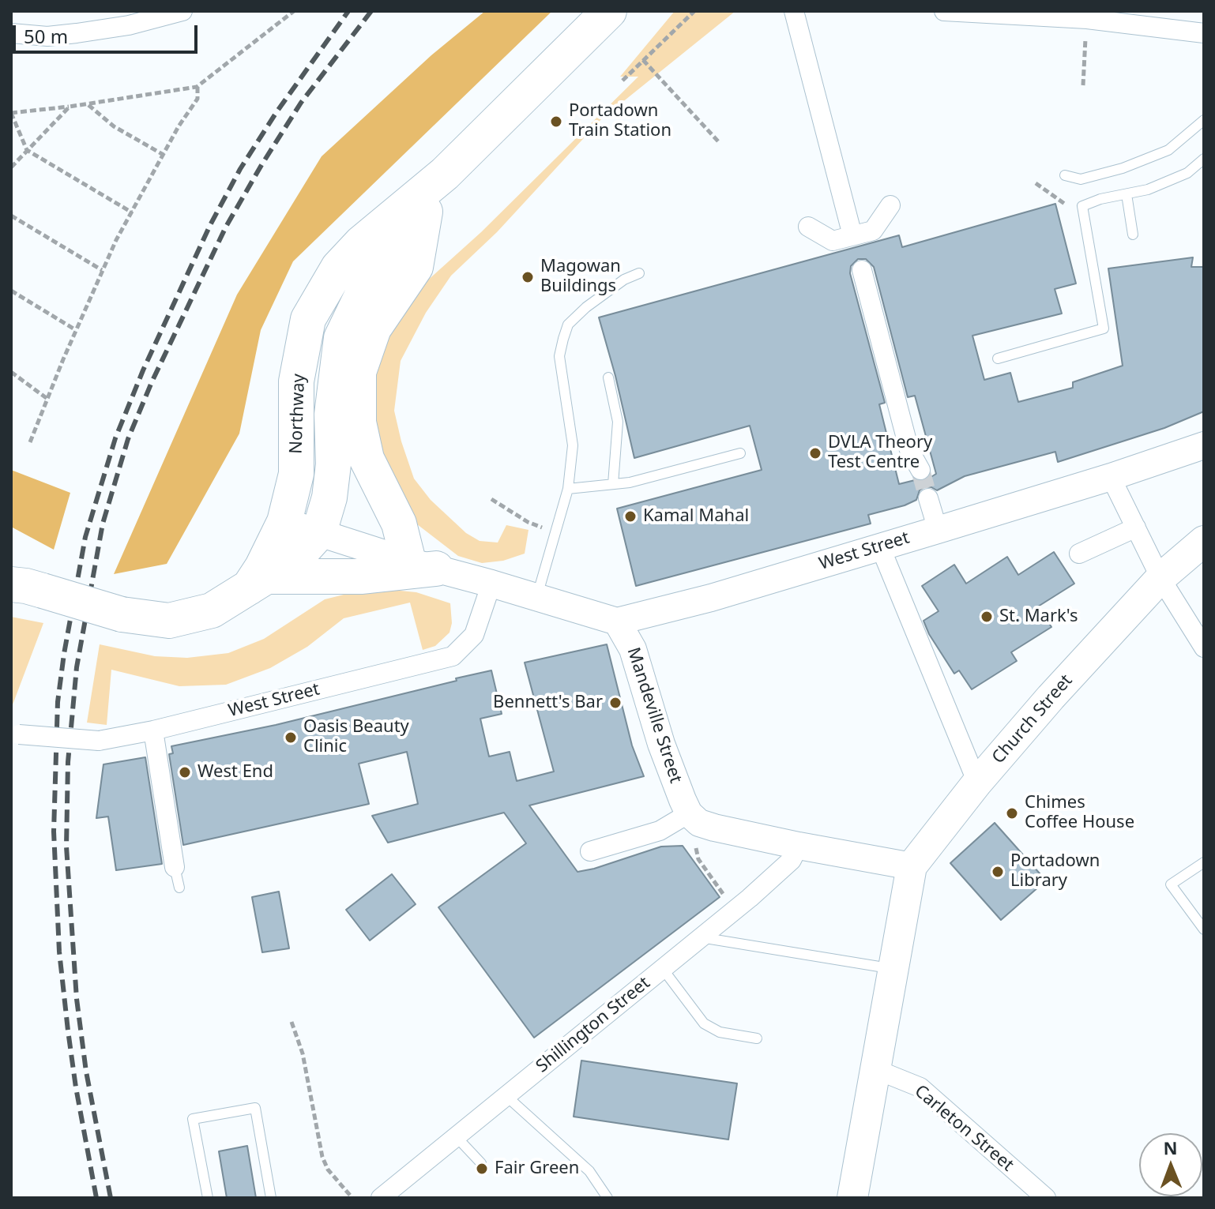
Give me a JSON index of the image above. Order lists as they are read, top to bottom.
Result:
{
  "streets": {
    "highway": ["Northway"],
    "main road": ["Church Street"],
    "street": [
      "West Street",
      "Mandeville Street",
      "Shillington Street",
      "Carleton Street"
    ]
  },
  "crossings": [
    ["West Street", "Mandeville Street"]
  ],
  "places": [
    "Portadown Train Station",
    "Magowan Buildings",
    "DVLA Theory Test Centre",
    "Kamal Mahal",
    "St. Mark's",
    "Bennett's Bar",
    "Oasis Beauty Clinic",
    "West End",
    "Chimes Coffee House",
    "Portadown Library",
    "Fair Green"
  ],
  "scale_bar": "50 m",
  "north": "top"
}
